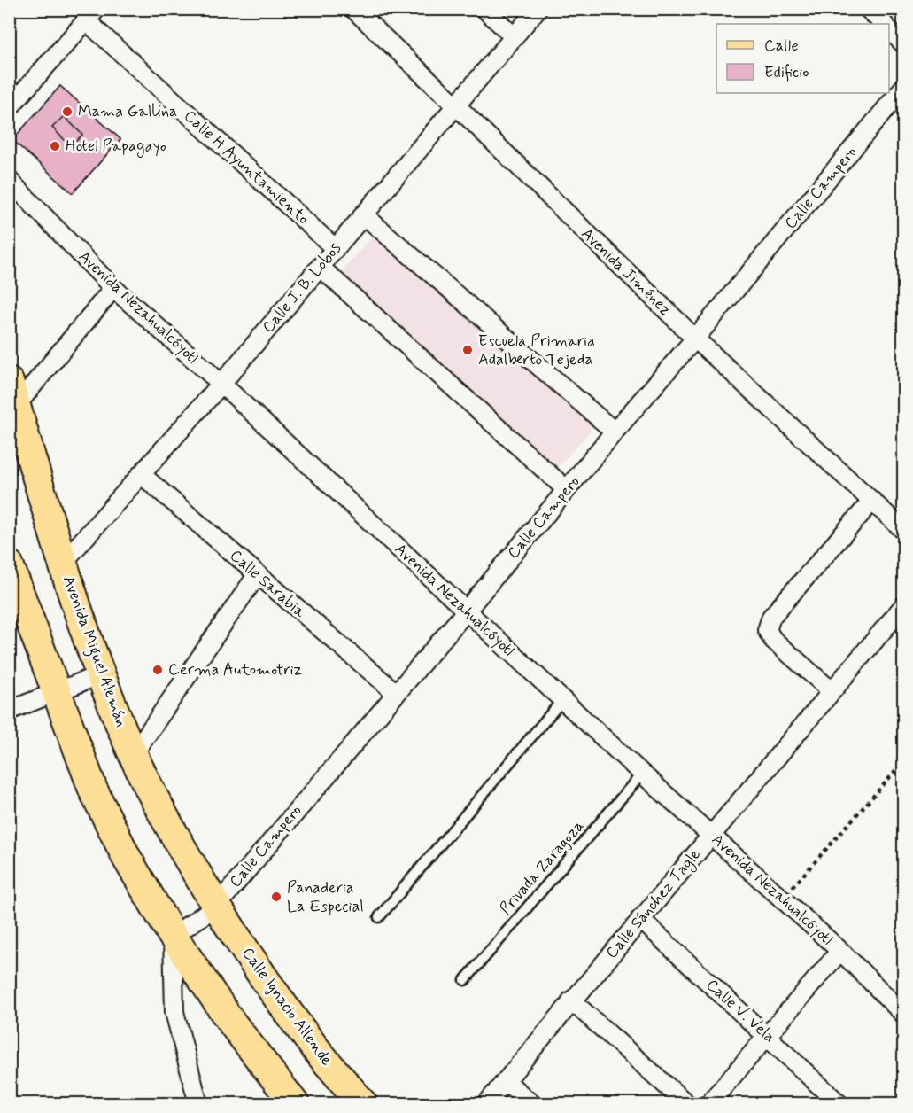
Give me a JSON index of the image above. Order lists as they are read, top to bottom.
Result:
{
  "streets": {
    "main road": ["Avenida Miguel Alemán", "Calle Ignacio Allende"],
    "street": [
      "Calle H Ayuntamiento",
      "Calle Campero",
      "Avenida Jiménez",
      "Calle J. B. Lobos",
      "Avenida Nezahualcóyotl",
      "Calle Sarabia",
      "Calle Sánchez Tagle",
      "Calle V. Vela"
    ],
    "lane": ["Privada Zaragoza"]
  },
  "crossings": [
    ["Calle H Ayuntamiento", "Calle J. B. Lobos"],
    ["Calle Campero", "Avenida Jiménez"],
    ["Calle Campero", "Avenida Nezahualcóyotl"],
    ["Calle Campero", "Calle Sarabia"],
    ["Calle Campero", "Avenida Miguel Alemán"],
    ["Calle Campero", "Calle Ignacio Allende"],
    ["Avenida Jiménez", "Calle J. B. Lobos"],
    ["Calle J. B. Lobos", "Avenida Nezahualcóyotl"],
    ["Calle J. B. Lobos", "Calle Sarabia"],
    ["Calle J. B. Lobos", "Avenida Miguel Alemán"],
    ["Avenida Nezahualcóyotl", "Privada Zaragoza"],
    ["Avenida Nezahualcóyotl", "Calle Sánchez Tagle"],
    ["Avenida Miguel Alemán", "Calle Ignacio Allende"],
    ["Calle Sánchez Tagle", "Calle V. Vela"]
  ],
  "places": [
    "Mama Gallina",
    "Hotel Papagayo",
    "Escuela Primaria Adalberto Tejeda",
    "Cerma Automotriz",
    "Panaderia La Especial"
  ],
  "legend": ["Calle", "Edificio"]
}
